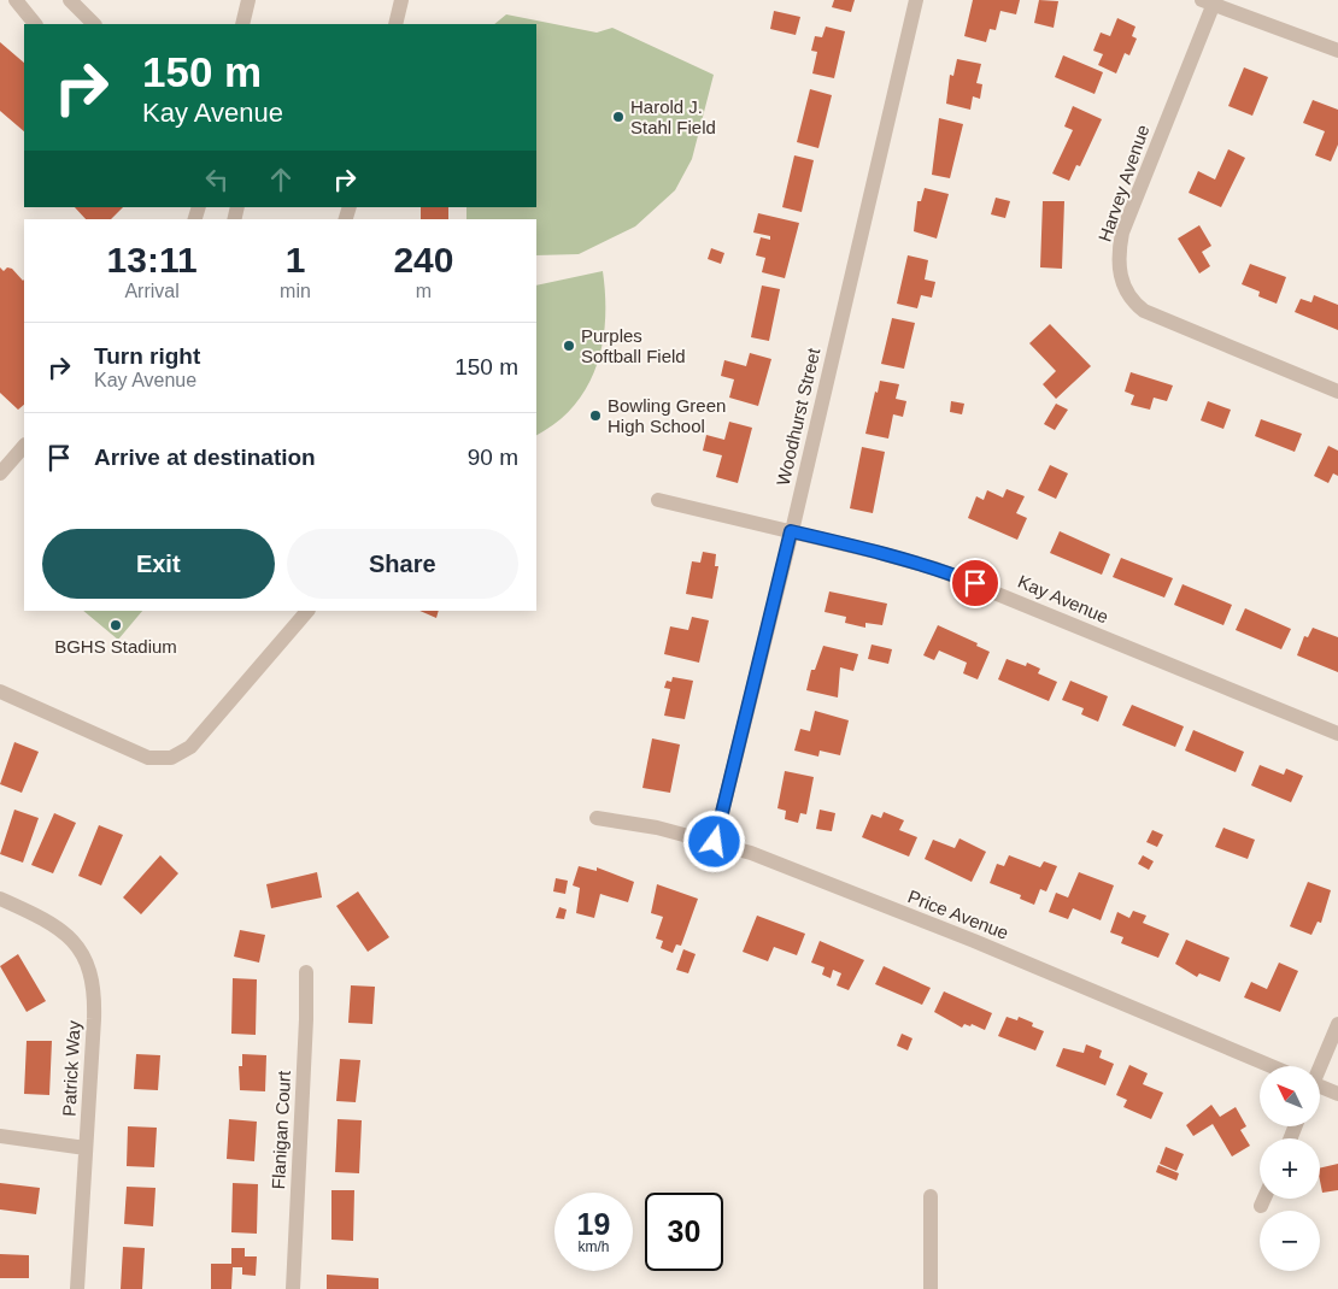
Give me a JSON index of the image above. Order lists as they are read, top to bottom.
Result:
{
  "streets": {
    "street": [
      "Harvey Avenue",
      "Woodhurst Street",
      "Kay Avenue",
      "Price Avenue",
      "Patrick Way",
      "Flanigan Court"
    ]
  },
  "crossings": [
    ["Woodhurst Street", "Kay Avenue"],
    ["Woodhurst Street", "Price Avenue"]
  ],
  "places": [
    "Harold J. Stahl Field",
    "Purples Softball Field",
    "Bowling Green High School",
    "BGHS Stadium"
  ],
  "north": "top left",
  "page": {
    "turn": ["150 m", "Kay Avenue"],
    "eta": [
      "13:11",
      "Arrival",
      "1",
      "min",
      "240",
      "m"
    ],
    "list": [
      {
        "name": "Turn right",
        "note": "Kay Avenue",
        "value": "150 m"
      },
      {
        "name": "Arrive at destination",
        "value": "90 m"
      }
    ],
    "buttons": ["Exit", "Share"],
    "map_buttons": ["+", "−"],
    "speed": "19 km/h",
    "limit": "30"
  }
}
